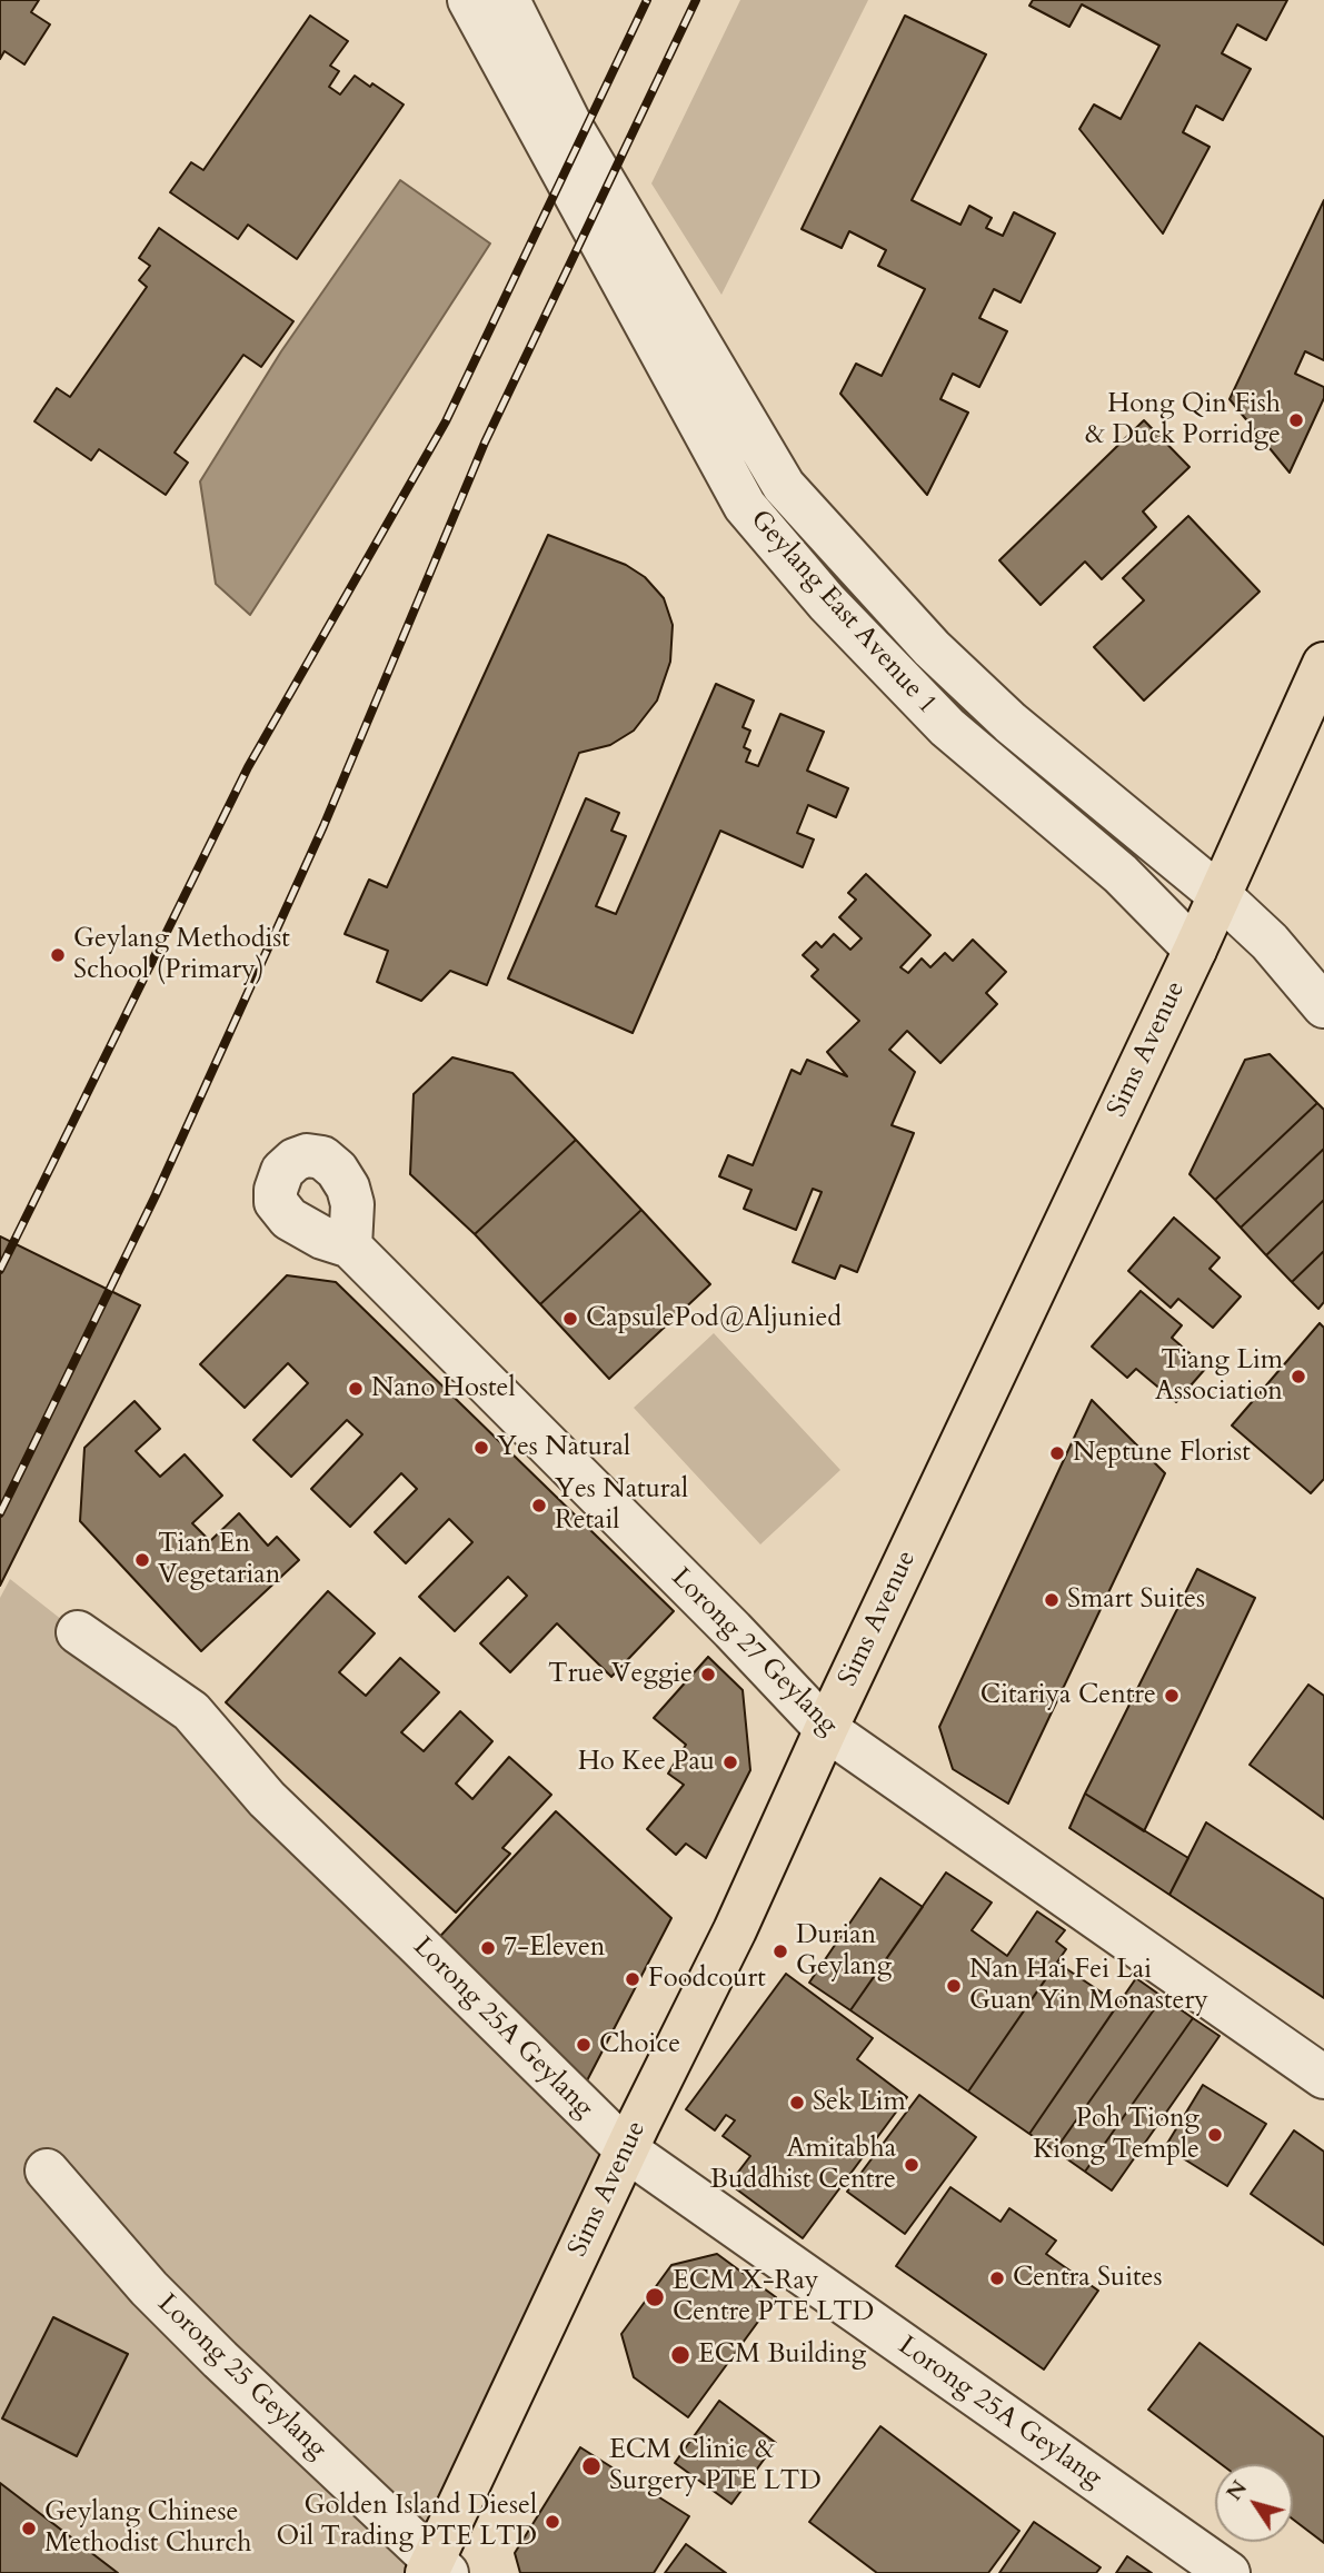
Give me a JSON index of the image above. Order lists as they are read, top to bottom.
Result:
{
  "streets": {
    "main road": ["Sims Avenue"],
    "street": [
      "Geylang East Avenue 1",
      "Lorong 27 Geylang",
      "Lorong 25A Geylang",
      "Lorong 25 Geylang"
    ]
  },
  "crossings": [
    ["Geylang East Avenue 1", "Sims Avenue"],
    ["Sims Avenue", "Lorong 27 Geylang"],
    ["Sims Avenue", "Lorong 25A Geylang"],
    ["Sims Avenue", "Lorong 25 Geylang"]
  ],
  "places": [
    "Hong Qin Fish & Duck Porridge",
    "Geylang Methodist School (Primary)",
    "CapsulePod@Aljunied",
    "Tiang Lim Association",
    "Nano Hostel",
    "Yes Natural",
    "Neptune Florist",
    "Yes Natural Retail",
    "Tian En Vegetarian",
    "Smart Suites",
    "True Veggie",
    "Citariya Centre",
    "Ho Kee Pau",
    "7-Eleven",
    "Durian Geylang",
    "Foodcourt",
    "Nan Hai Fei Lai Guan Yin Monastery",
    "Choice",
    "Sek Lim",
    "Poh Tiong Kiong Temple",
    "Amitabha Buddhist Centre",
    "Centra Suites",
    "ECM X-Ray Centre PTE LTD",
    "ECM Building",
    "ECM Clinic & Surgery PTE LTD",
    "Golden Island Diesel Oil Trading PTE LTD",
    "Geylang Chinese Methodist Church"
  ],
  "north": "top left"
}
